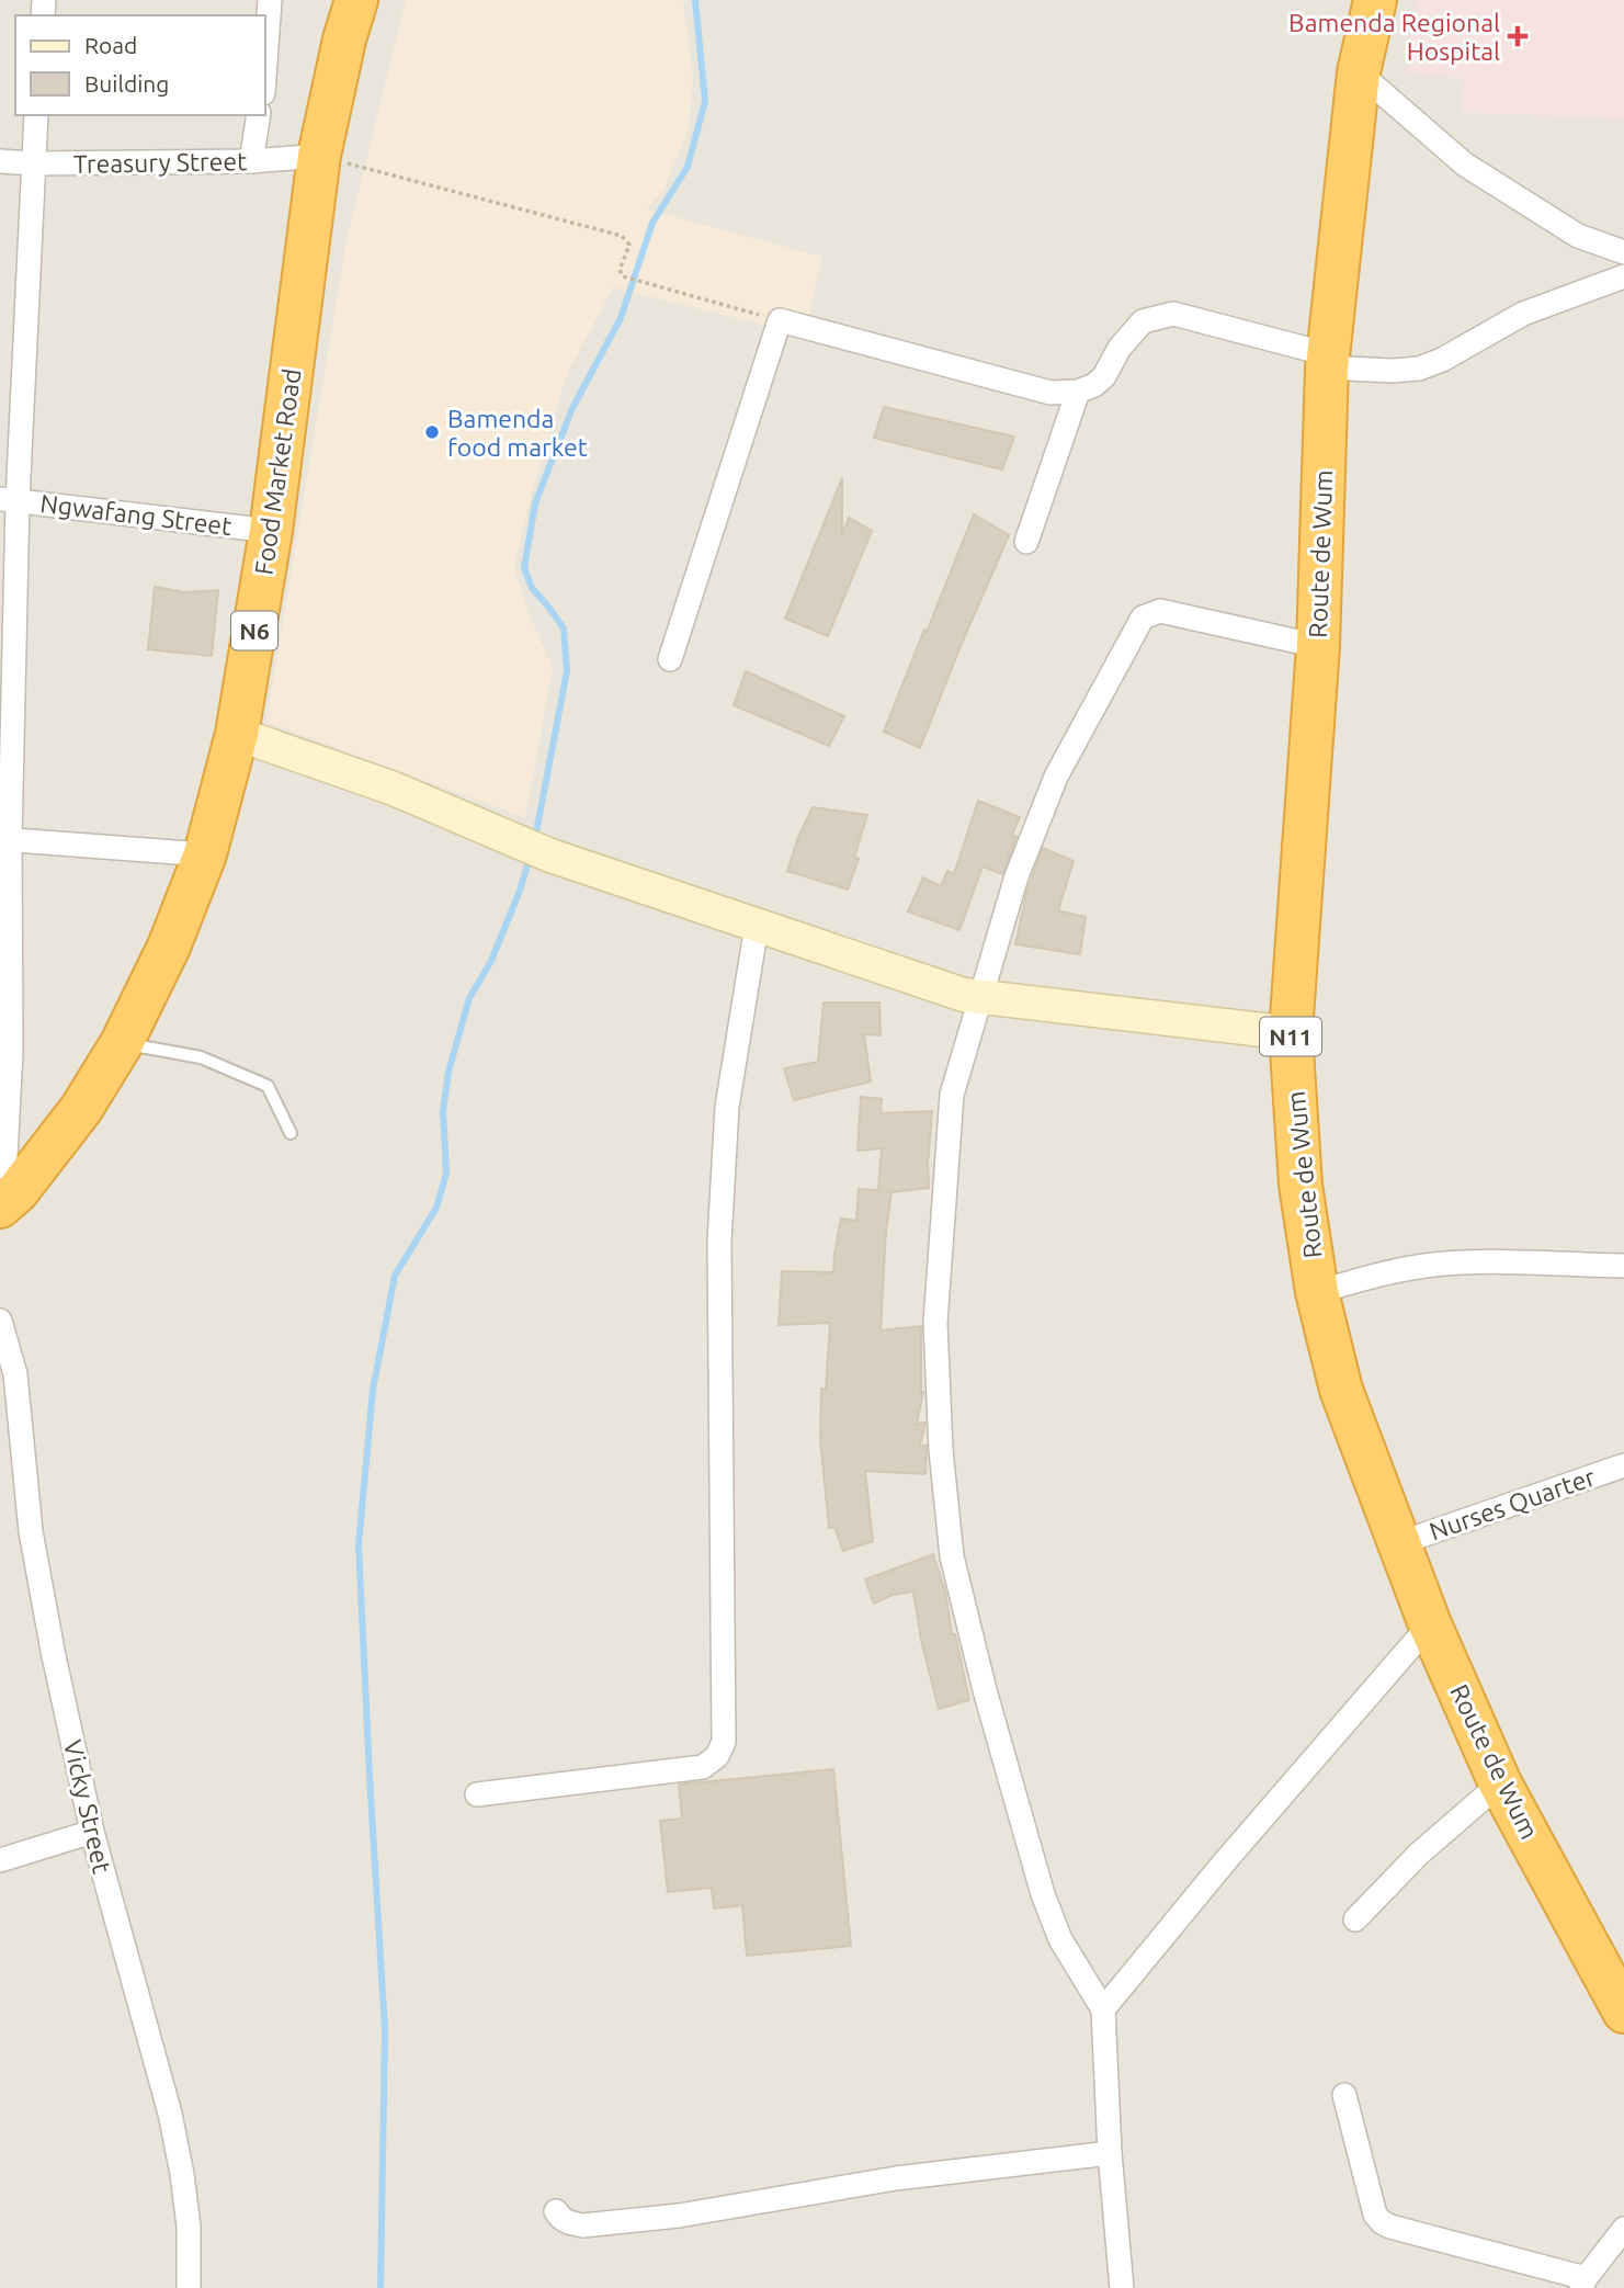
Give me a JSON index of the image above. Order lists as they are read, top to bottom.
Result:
{
  "streets": {
    "highway": [
      "Food Market Road",
      "Route de Wum",
      "N6",
      "N11"
    ],
    "street": [
      "Treasury Street",
      "Ngwafang Street",
      "Nurses Quarter",
      "Vicky Street"
    ]
  },
  "crossings": [
    ["Treasury Street", "Food Market Road"],
    ["Food Market Road", "Ngwafang Street"],
    ["Route de Wum", "Nurses Quarter"]
  ],
  "places": {
    "health": ["Bamenda Regional Hospital"],
    "other": ["Bamenda food market"]
  },
  "legend": ["Road", "Building"]
}
